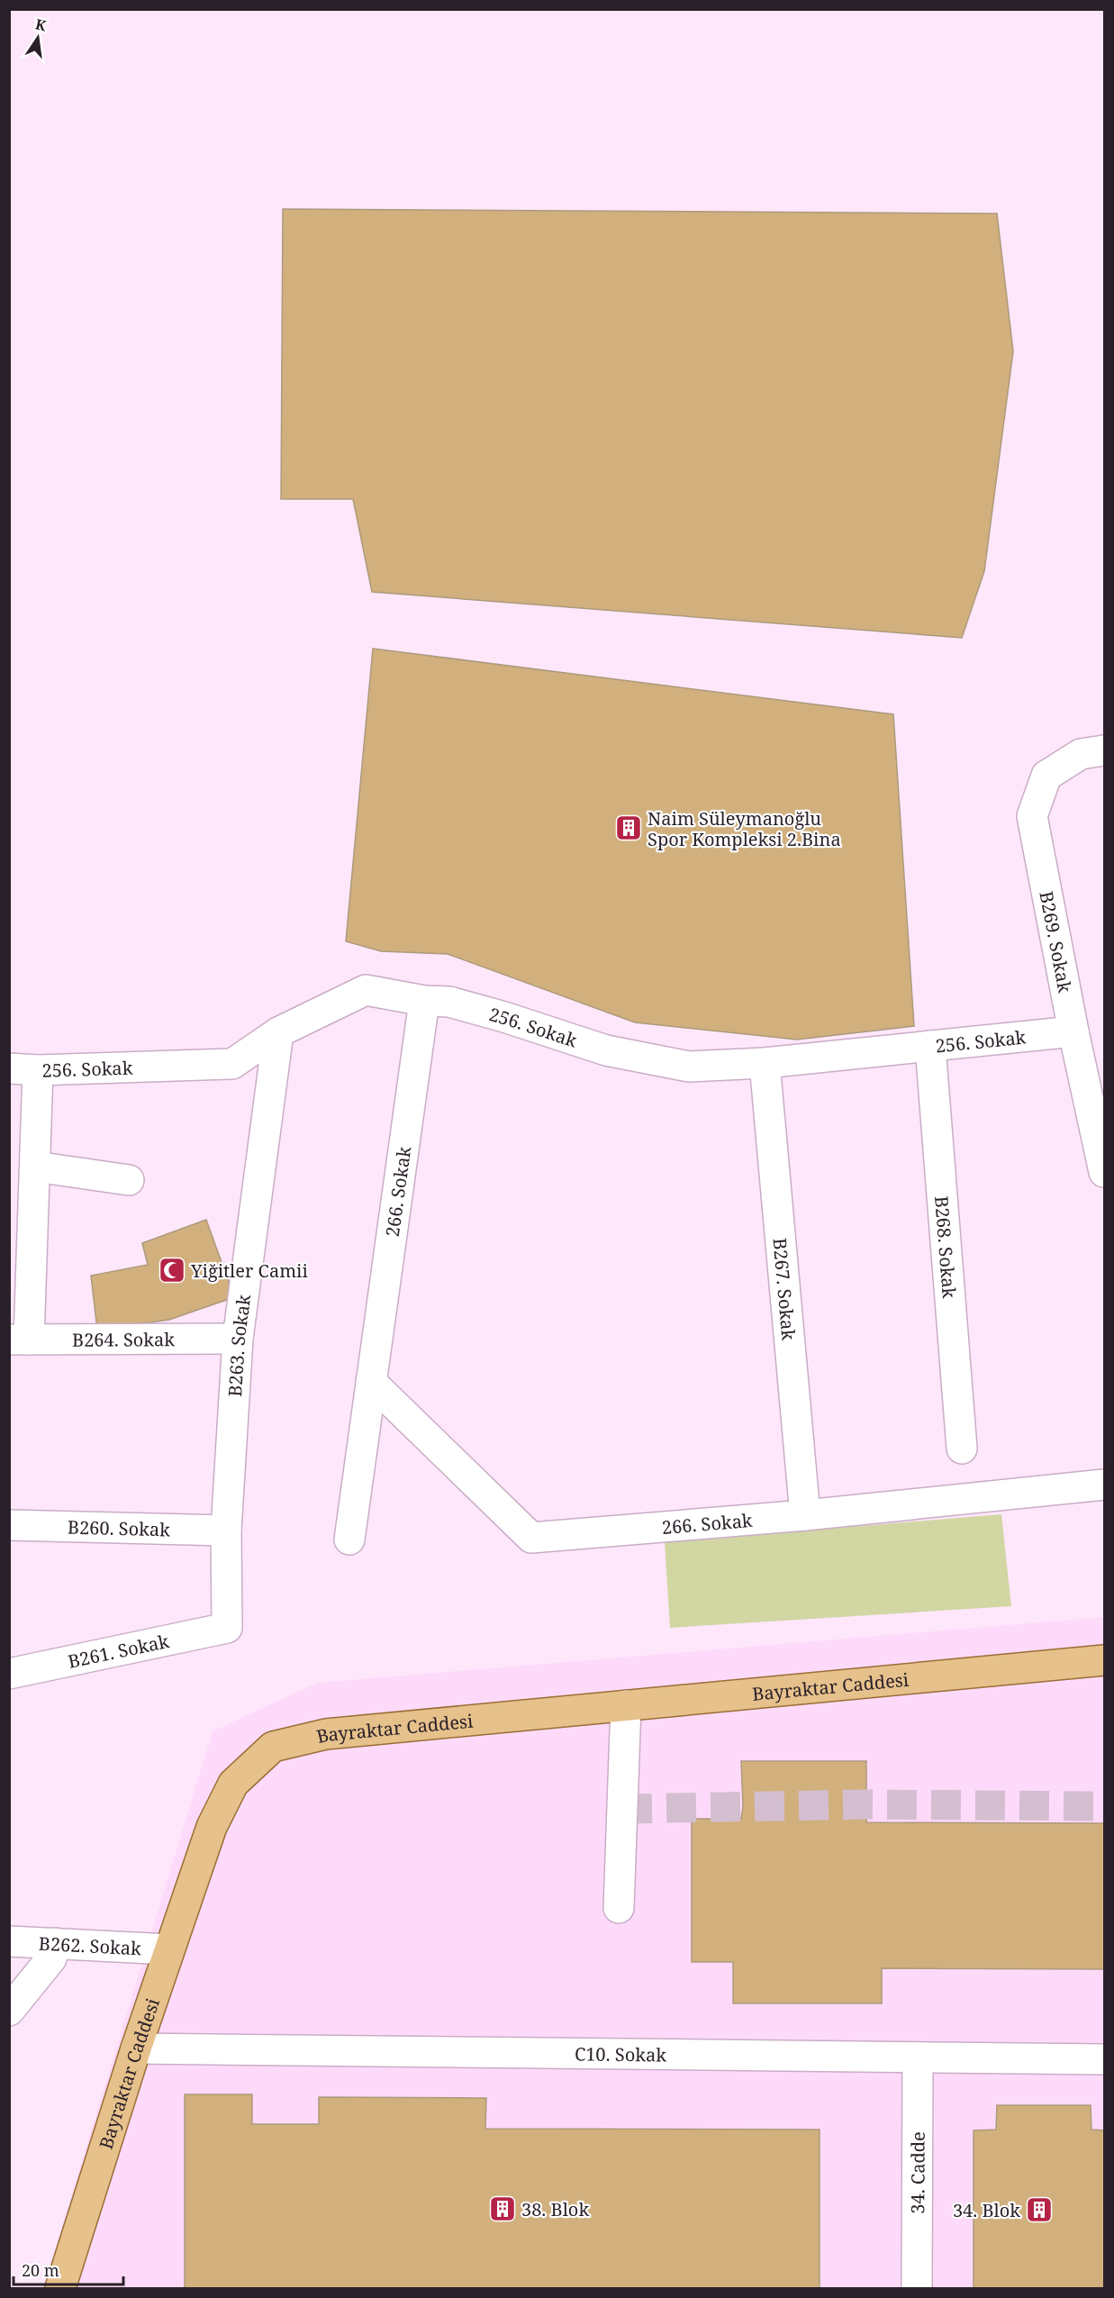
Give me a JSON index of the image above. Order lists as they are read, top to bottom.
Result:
{
  "streets": {
    "main road": ["Bayraktar Caddesi"],
    "street": [
      "B269. Sokak",
      "256. Sokak",
      "266. Sokak",
      "B268. Sokak",
      "B267. Sokak",
      "B264. Sokak",
      "B263. Sokak",
      "B260. Sokak",
      "B261. Sokak",
      "B262. Sokak",
      "C10. Sokak",
      "34. Cadde"
    ]
  },
  "crossings": [
    ["B269. Sokak", "256. Sokak"],
    ["256. Sokak", "266. Sokak"],
    ["256. Sokak", "B268. Sokak"],
    ["256. Sokak", "B267. Sokak"],
    ["256. Sokak", "B263. Sokak"],
    ["266. Sokak", "B267. Sokak"],
    ["B264. Sokak", "B263. Sokak"],
    ["B263. Sokak", "B260. Sokak"],
    ["B263. Sokak", "B261. Sokak"],
    ["Bayraktar Caddesi", "B262. Sokak"],
    ["Bayraktar Caddesi", "C10. Sokak"],
    ["C10. Sokak", "34. Cadde"]
  ],
  "places": {
    "building": ["Naim Süleymanoğlu Spor Kompleksi 2.Bina", "38. Blok", "34. Blok"],
    "mosque": ["Yiğitler Camii"]
  },
  "scale_bar": "20 m",
  "north": "top"
}
